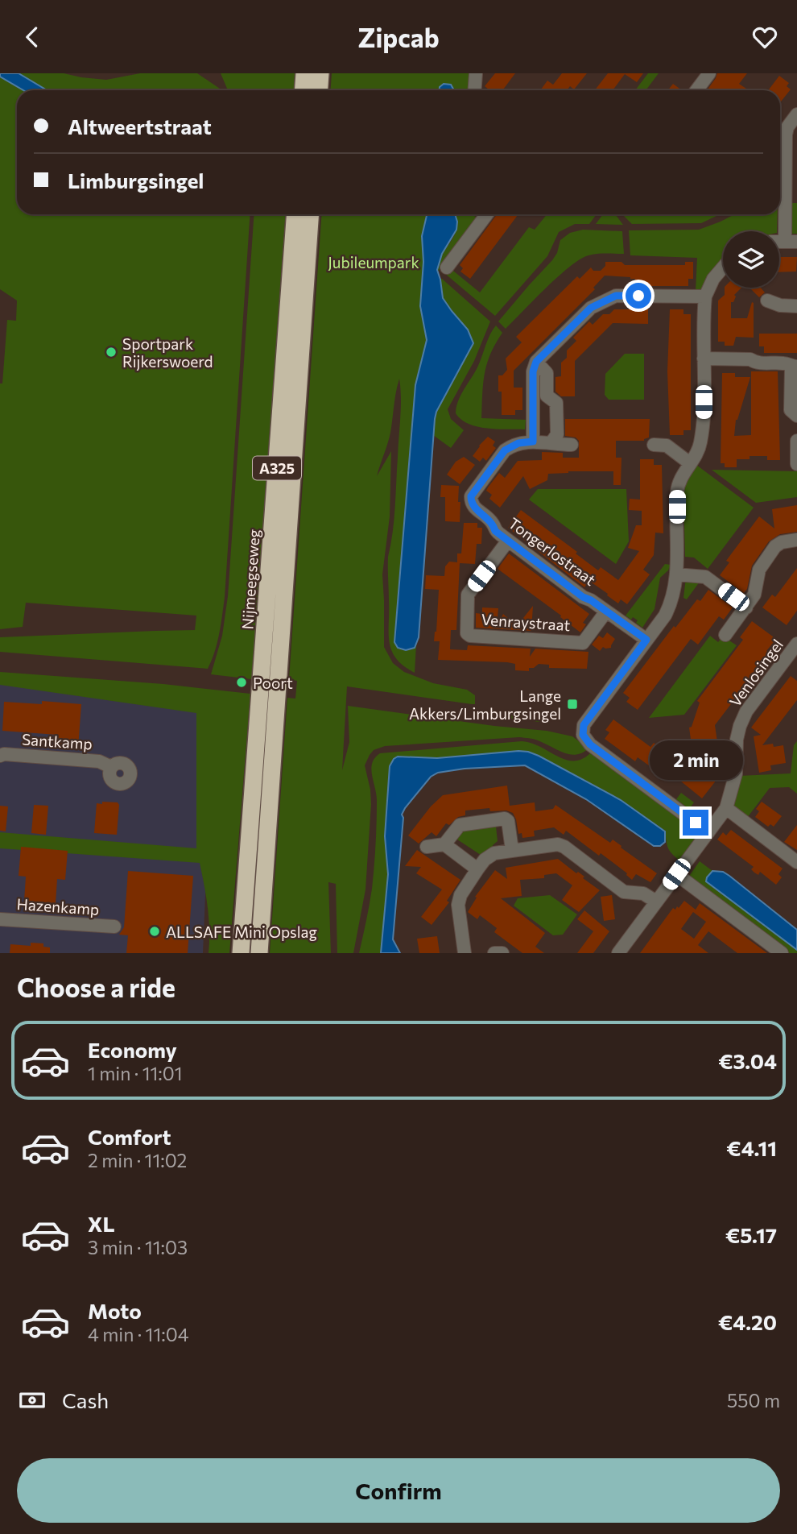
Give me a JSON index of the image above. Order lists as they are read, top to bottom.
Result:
{
  "streets": {
    "highway": ["A325", "Nijmeegseweg"],
    "street": [
      "Tongerlostraat",
      "Venraystraat",
      "Venlosingel",
      "Santkamp",
      "Hazenkamp"
    ]
  },
  "crossings": [
    ["Tongerlostraat", "Venraystraat"]
  ],
  "parks": ["Jubileumpark"],
  "places": {
    "other": ["Sportpark Rijkerswoerd", "Poort", "ALLSAFE Mini Opslag"],
    "transit": ["Lange Akkers/Limburgsingel"]
  },
  "page": {
    "header": "Zipcab",
    "banner": ["Altweertstraat", "Limburgsingel"],
    "bubble": "2 min",
    "heading": "Choose a ride",
    "list": [
      {
        "name": "Economy",
        "note": "1 min · 11:01",
        "value": "€3.04"
      },
      {
        "name": "Comfort",
        "note": "2 min · 11:02",
        "value": "€4.11"
      },
      {
        "name": "XL",
        "note": "3 min · 11:03",
        "value": "€5.17"
      },
      {
        "name": "Moto",
        "note": "4 min · 11:04",
        "value": "€4.20"
      }
    ],
    "pay": ["Cash", "550 m"],
    "buttons": "Confirm"
  }
}
